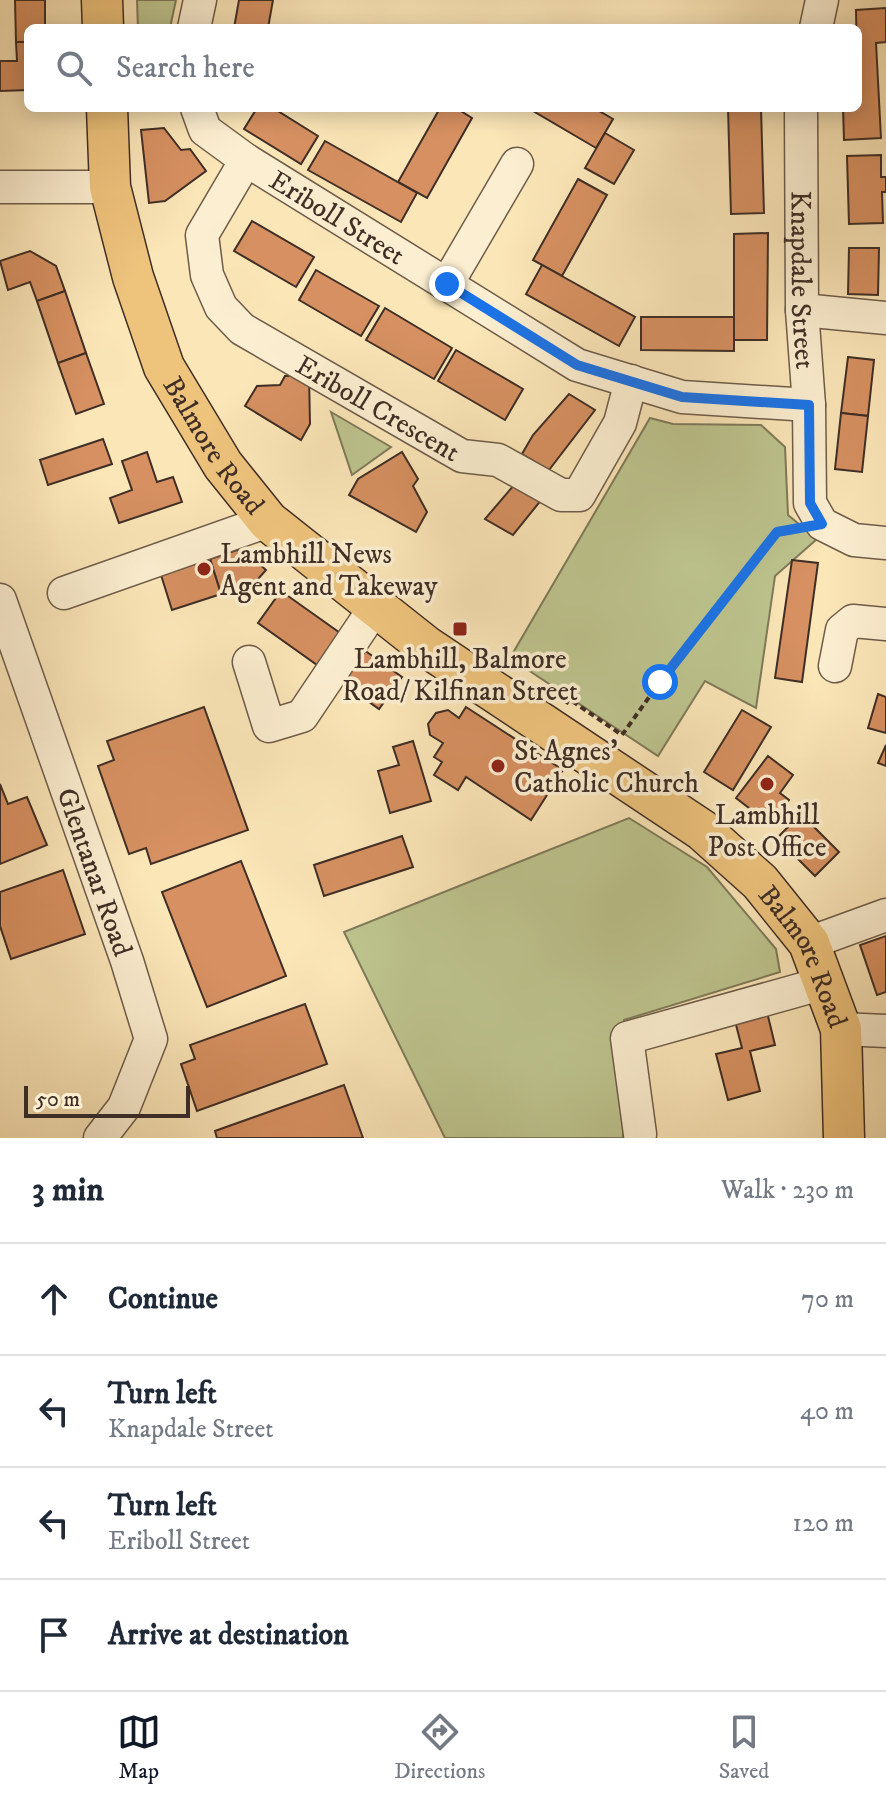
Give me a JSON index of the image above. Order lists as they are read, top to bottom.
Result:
{
  "streets": {
    "main road": ["Balmore Road"],
    "street": [
      "Eriboll Street",
      "Knapdale Street",
      "Eriboll Crescent",
      "Glentanar Road"
    ]
  },
  "crossings": [
    ["Eriboll Street", "Knapdale Street"],
    ["Eriboll Street", "Eriboll Crescent"]
  ],
  "places": {
    "other": ["Lambhill News Agent and Takeway", "St Agnes' Catholic Church", "Lambhill Post Office"],
    "transit": ["Lambhill, Balmore Road/ Kilfinan Street"]
  },
  "scale_bar": "50 m",
  "page": {
    "search": "Search here",
    "scale": "50 m",
    "heading": ["3 min", "Walk · 230 m"],
    "list": [
      ["Continue", "70 m"],
      ["Turn left", "Knapdale Street", "40 m"],
      ["Turn left", "Eriboll Street", "120 m"],
      "Arrive at destination"
    ],
    "nav": ["Map", "Directions", "Saved"]
  }
}
